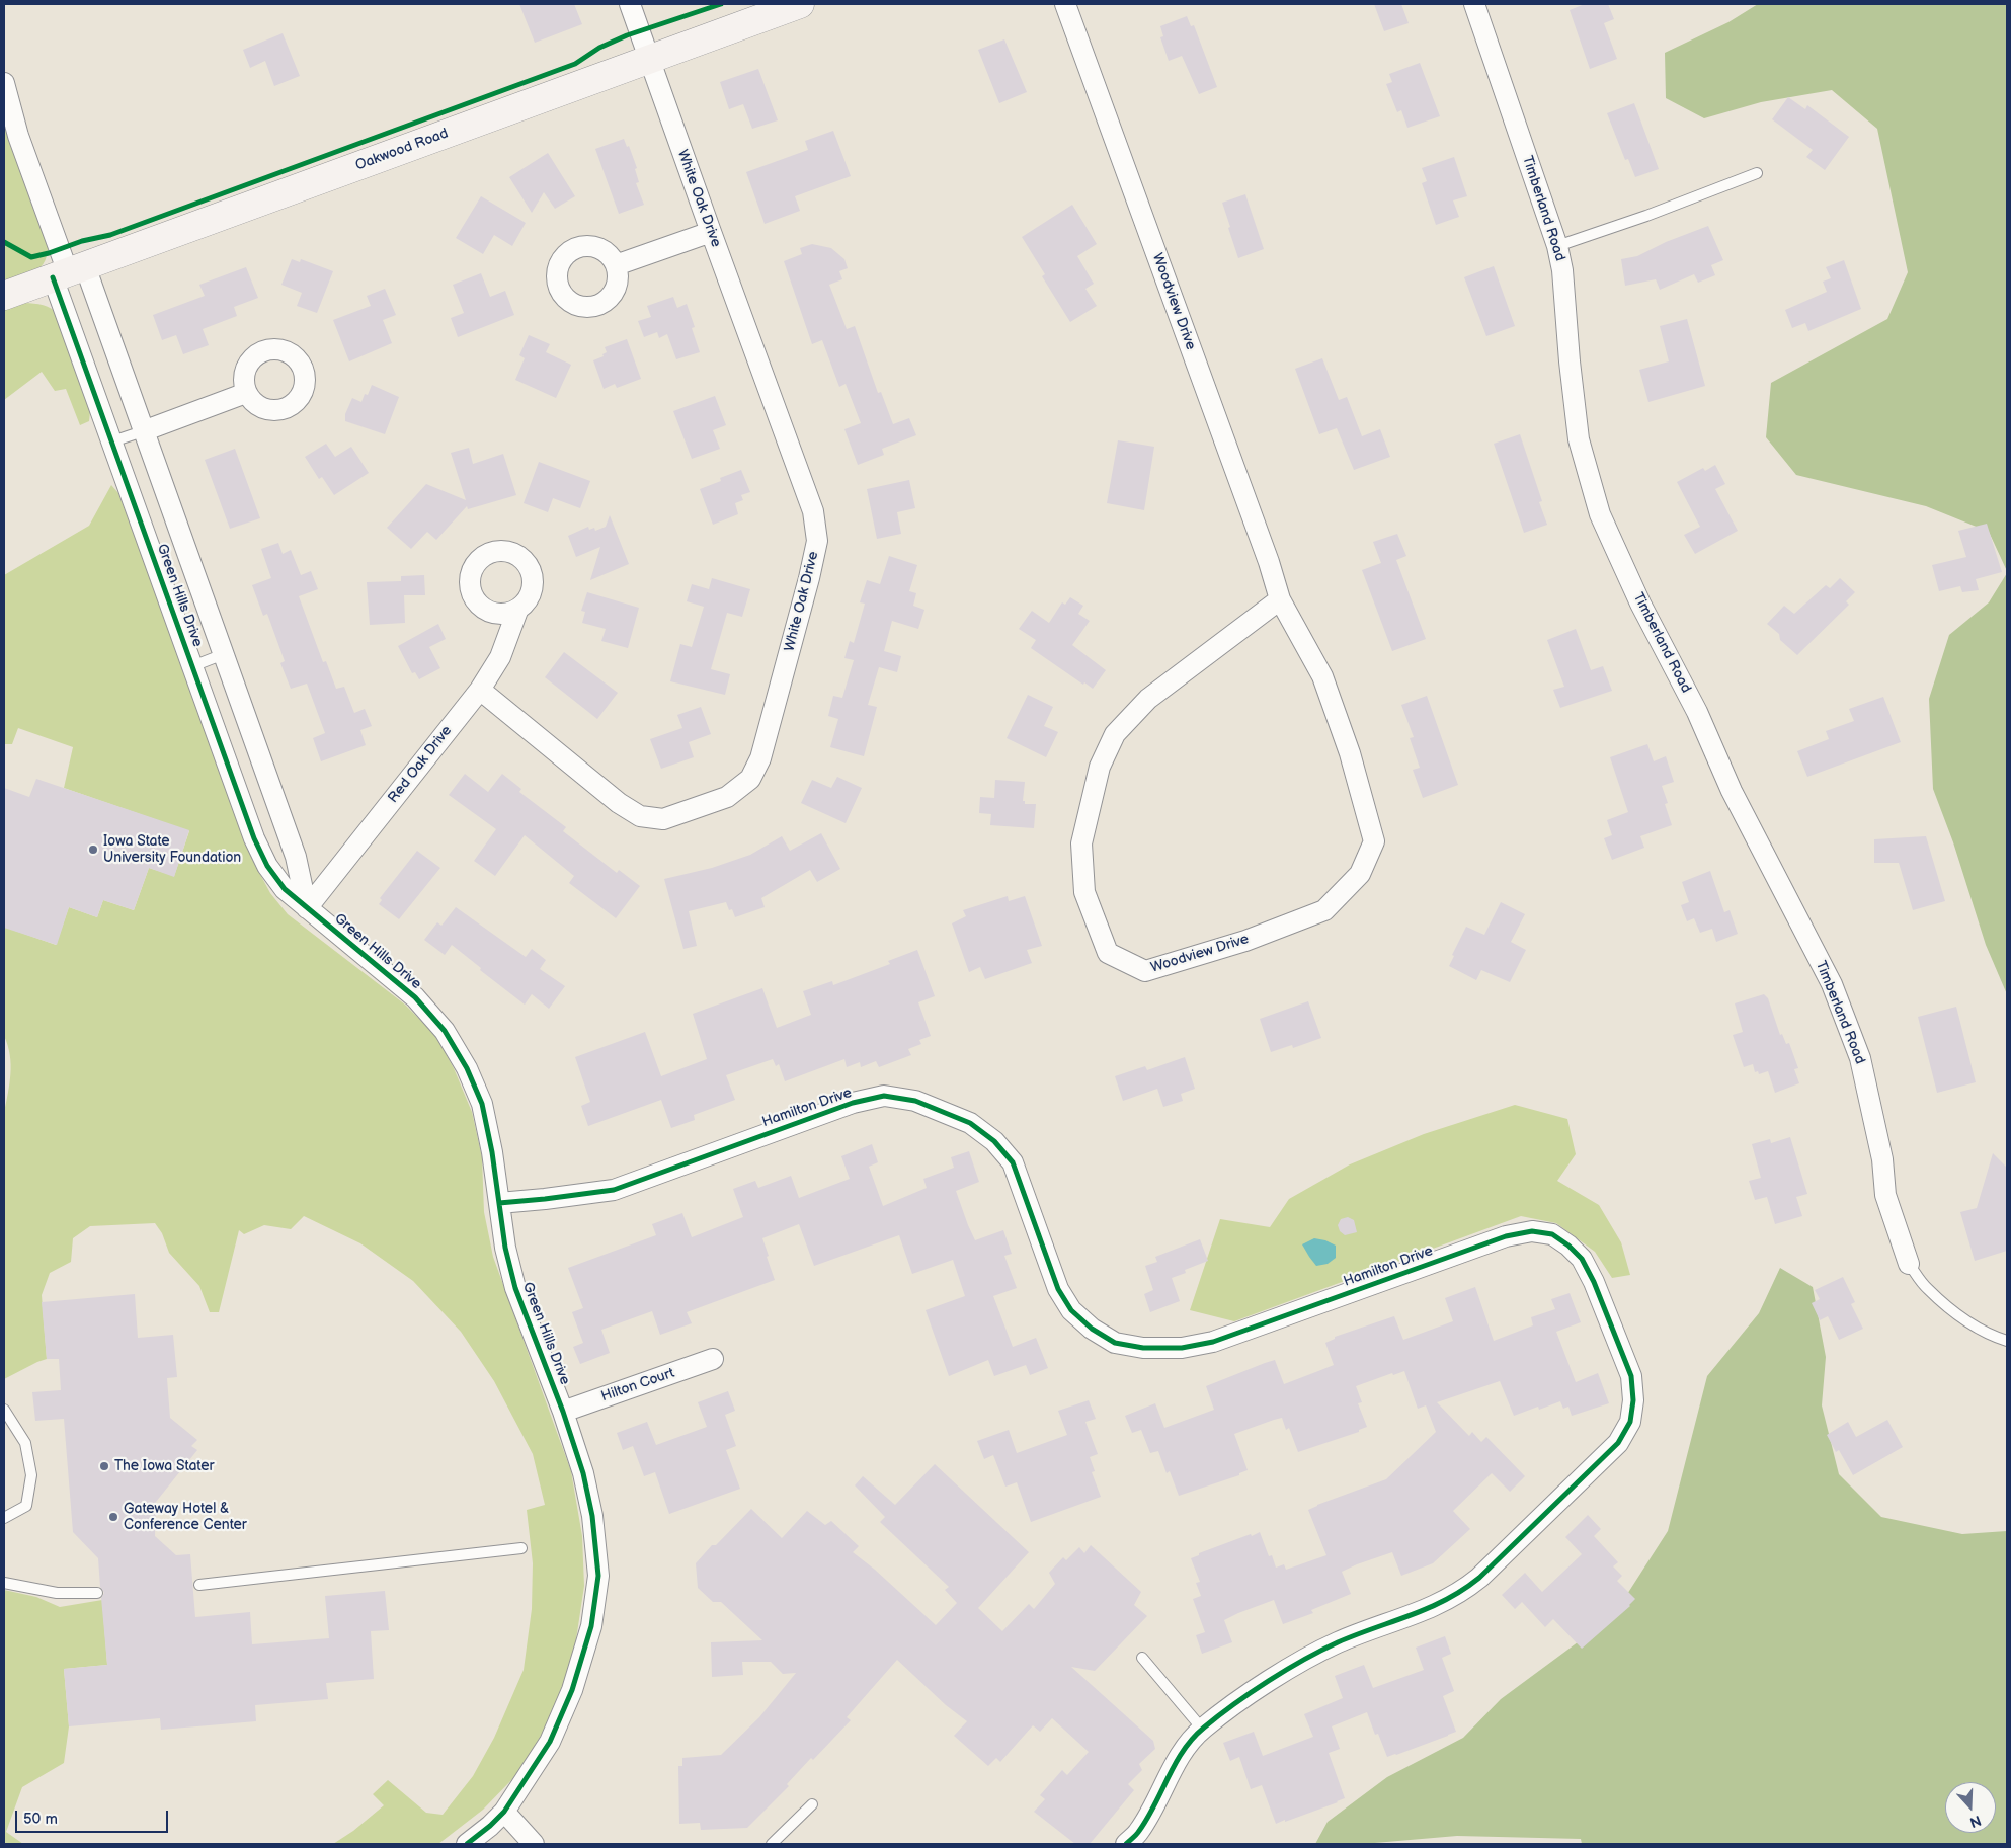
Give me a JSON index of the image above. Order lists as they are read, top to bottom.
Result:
{
  "streets": {
    "street": [
      "Oakwood Road",
      "White Oak Drive",
      "Timberland Road",
      "Woodview Drive",
      "Green Hills Drive",
      "Red Oak Drive",
      "Hamilton Drive",
      "Hilton Court"
    ]
  },
  "crossings": [
    ["Oakwood Road", "White Oak Drive"],
    ["Oakwood Road", "Green Hills Drive"],
    ["White Oak Drive", "Red Oak Drive"],
    ["Green Hills Drive", "Red Oak Drive"],
    ["Green Hills Drive", "Hamilton Drive"],
    ["Green Hills Drive", "Hilton Court"]
  ],
  "places": ["Iowa State University Foundation", "The Iowa Stater", "Gateway Hotel & Conference Center"],
  "scale_bar": "50 m",
  "north": "bottom"
}
